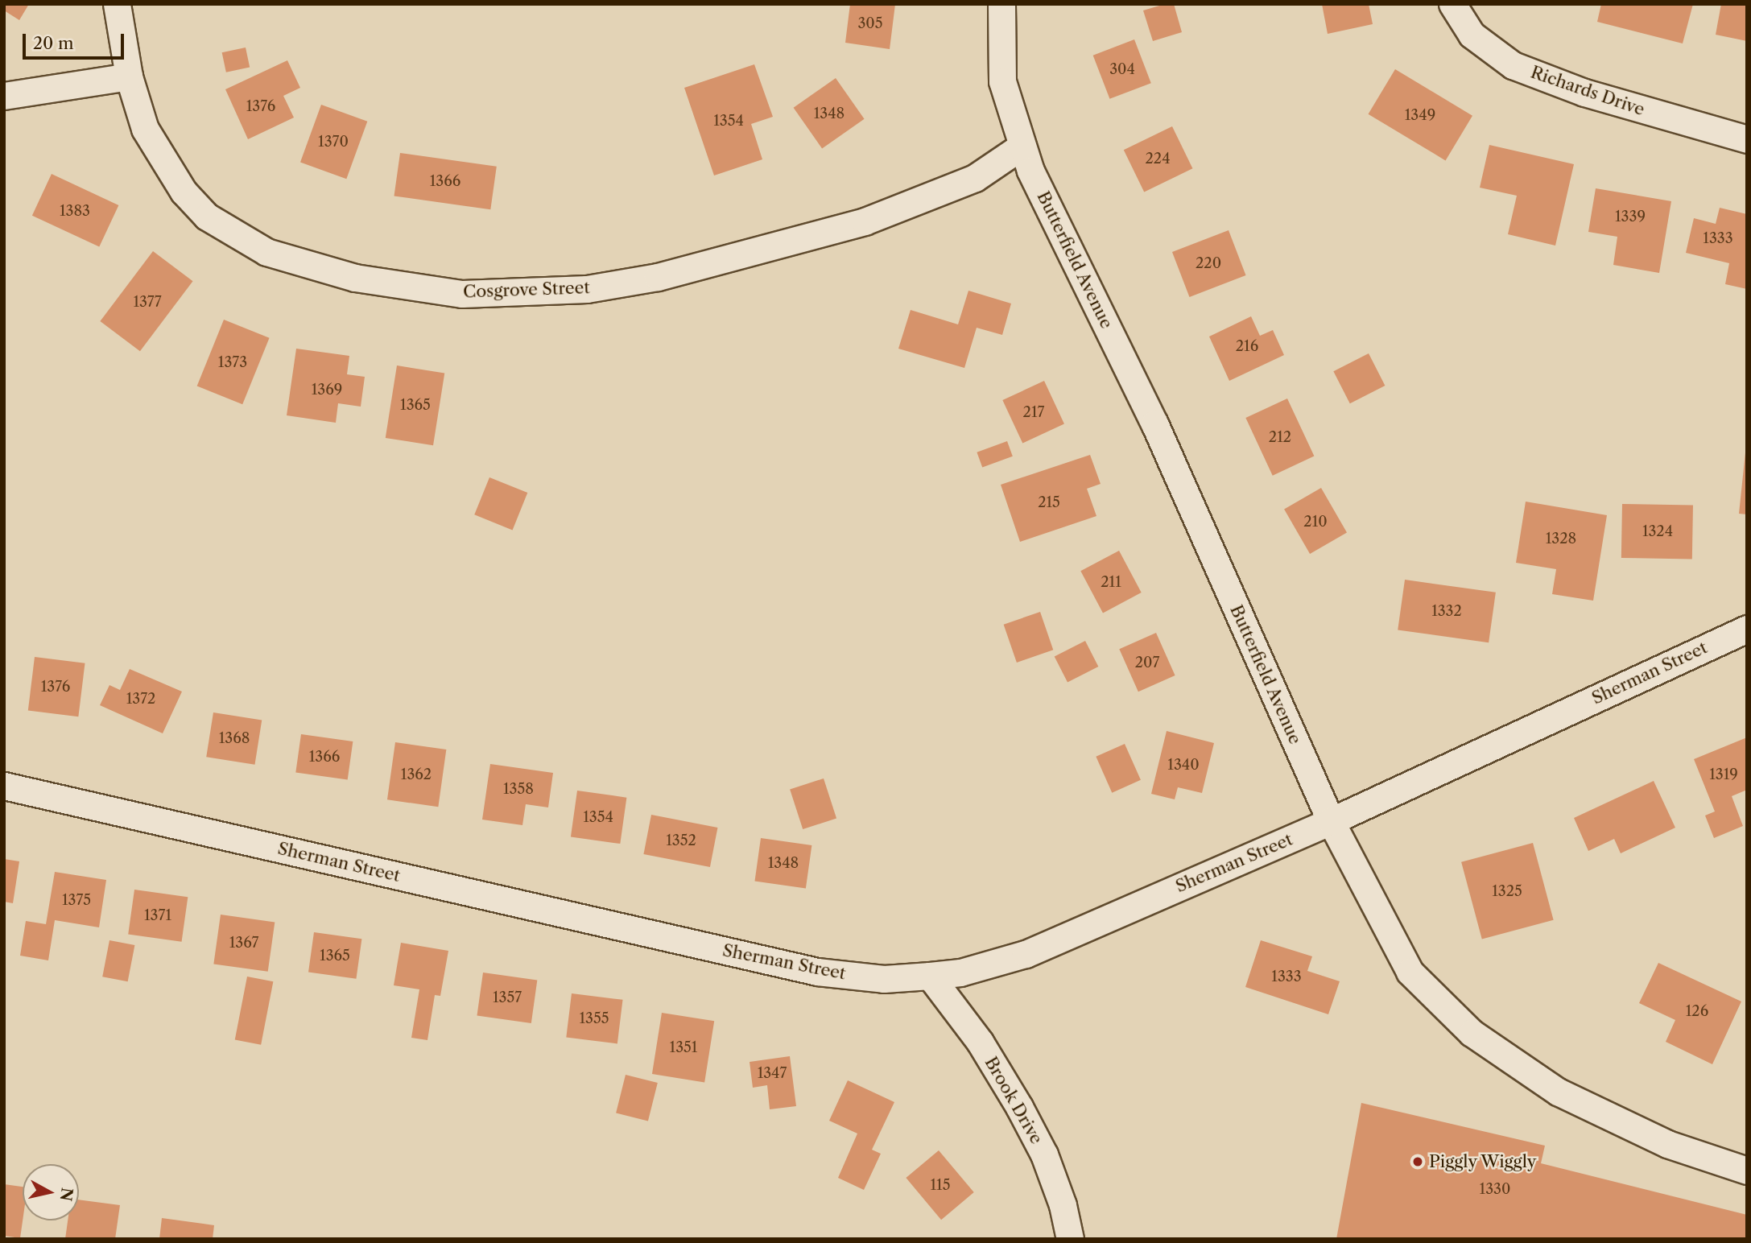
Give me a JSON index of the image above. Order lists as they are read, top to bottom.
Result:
{
  "streets": {
    "street": [
      "Richards Drive",
      "Butterfield Avenue",
      "Cosgrove Street",
      "Sherman Street",
      "Brook Drive"
    ]
  },
  "crossings": [
    ["Butterfield Avenue", "Cosgrove Street"],
    ["Butterfield Avenue", "Sherman Street"],
    ["Sherman Street", "Brook Drive"]
  ],
  "places": ["Piggly Wiggly"],
  "house_numbers": [
    "305",
    "304",
    "1376",
    "1348",
    "1349",
    "1354",
    "1370",
    "224",
    "1366",
    "1383",
    "1339",
    "1333",
    "220",
    "1377",
    "216",
    "1373",
    "1369",
    "1365",
    "217",
    "212",
    "215",
    "210",
    "1324",
    "1328",
    "211",
    "1332",
    "207",
    "1376",
    "1372",
    "1368",
    "1366",
    "1340",
    "1362",
    "1319",
    "1358",
    "1354",
    "1352",
    "1348",
    "1325",
    "1375",
    "1371",
    "1367",
    "1365",
    "1333",
    "1357",
    "126",
    "1355",
    "1351",
    "1347",
    "115",
    "1330"
  ],
  "scale_bar": "20 m",
  "north": "right"
}
